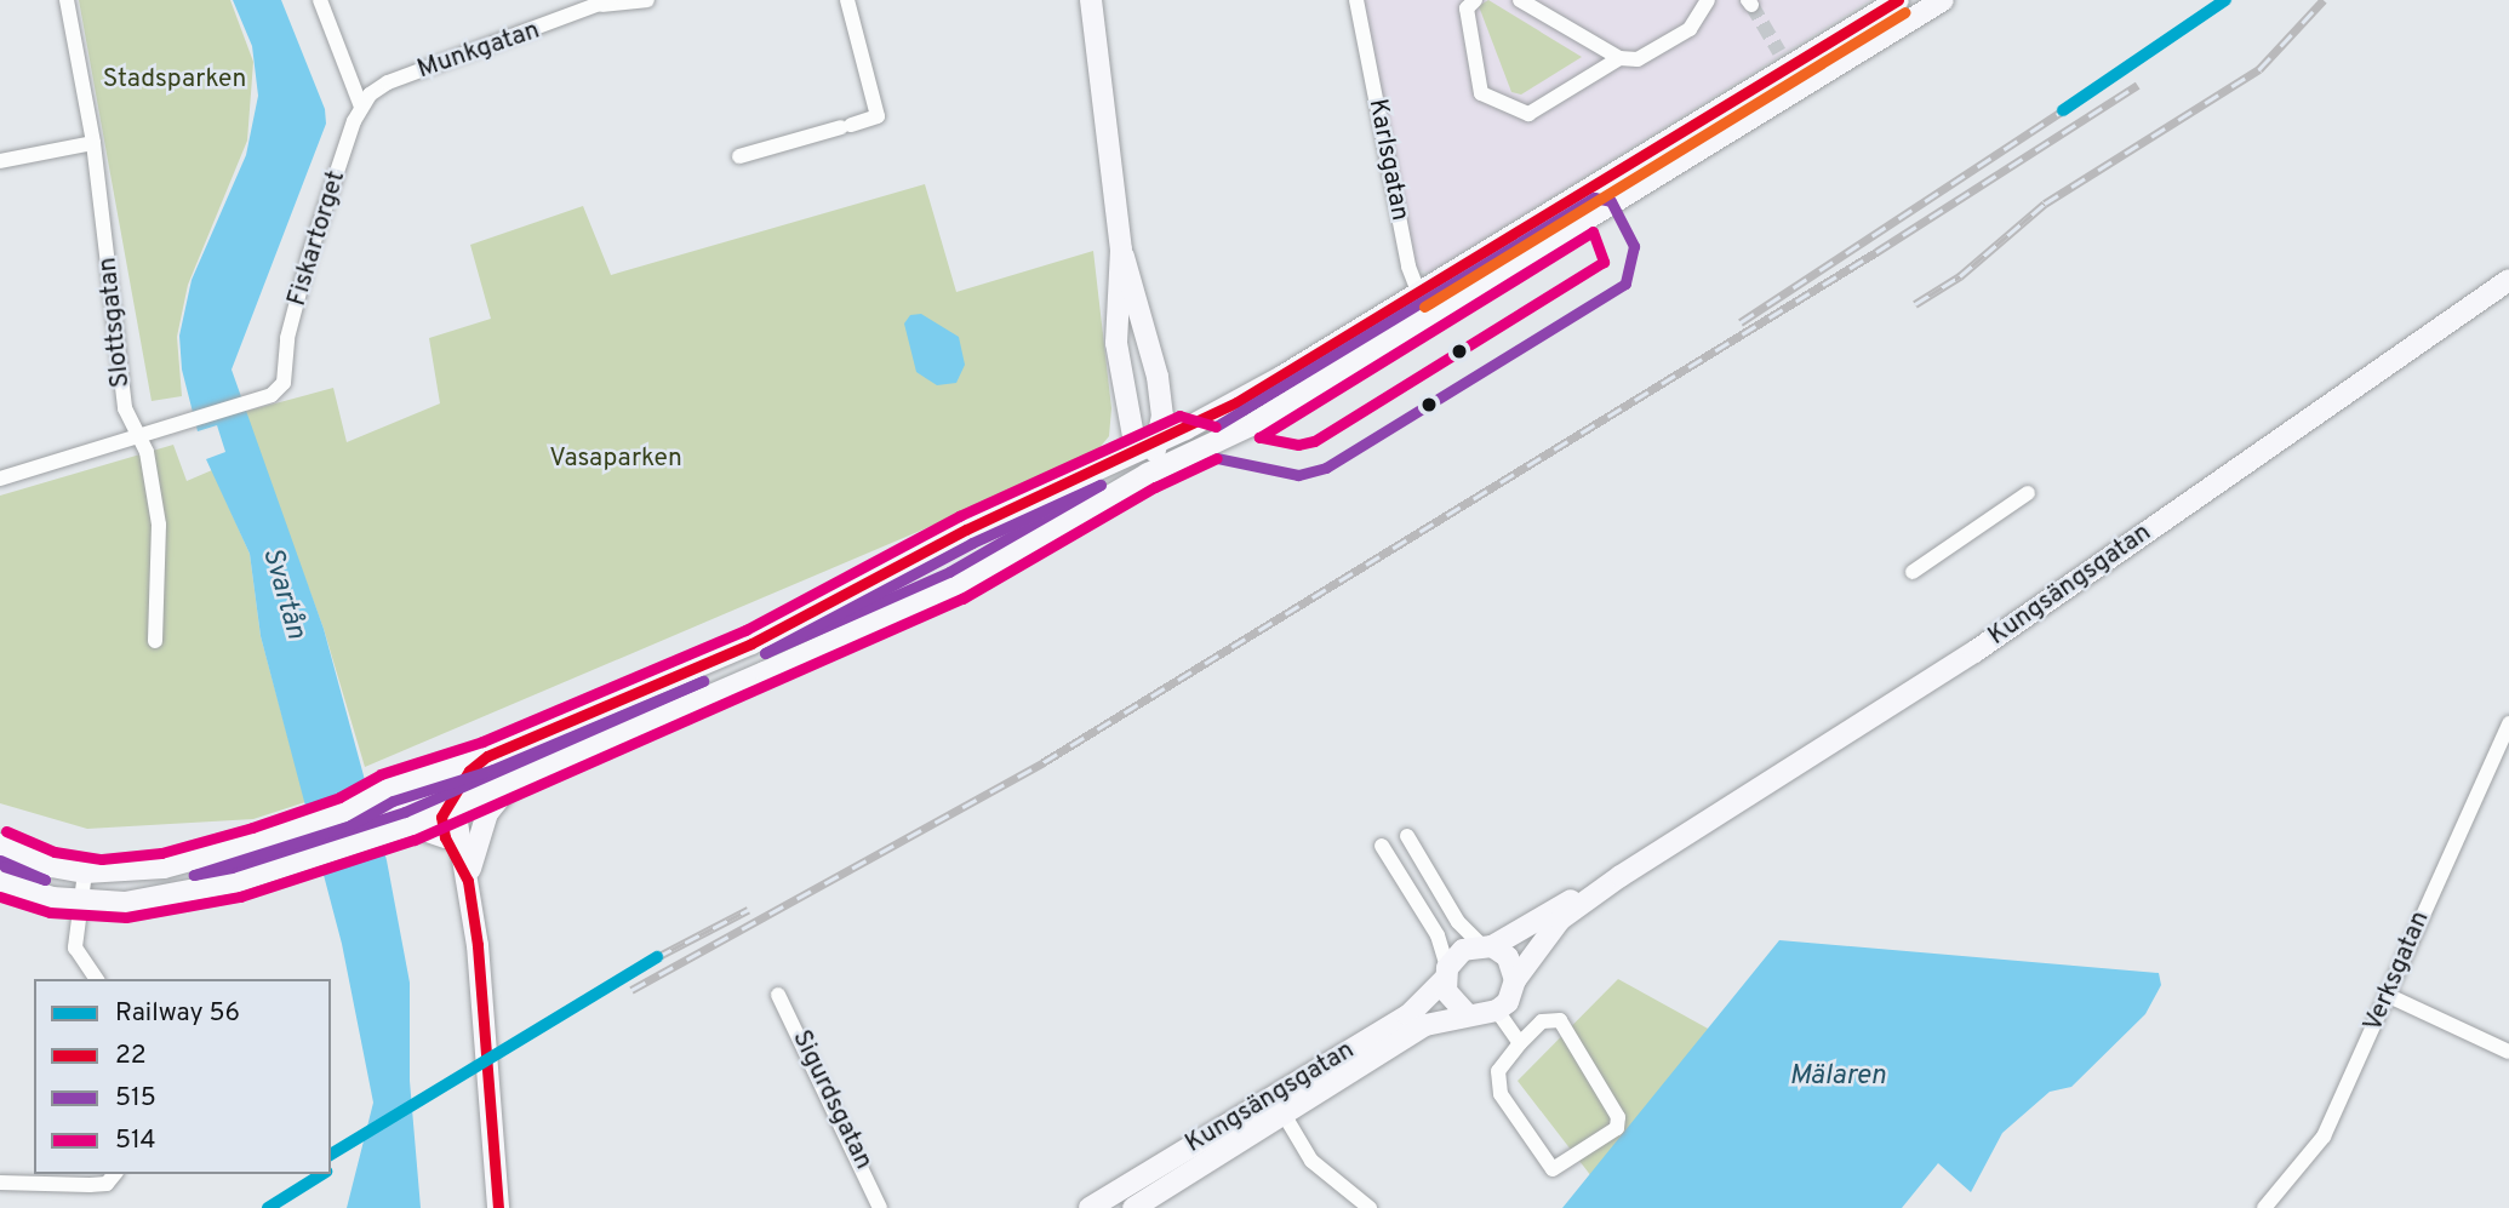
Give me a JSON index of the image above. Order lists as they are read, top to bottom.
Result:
{
  "streets": {
    "main road": ["Kungsängsgatan"],
    "street": [
      "Munkgatan",
      "Karlsgatan",
      "Fiskartorget",
      "Slottsgatan",
      "Verksgatan",
      "Sigurdsgatan"
    ]
  },
  "crossings": [
    ["Munkgatan", "Fiskartorget"],
    ["Fiskartorget", "Slottsgatan"]
  ],
  "water": ["Svartån", "Mälaren"],
  "parks": ["Stadsparken", "Vasaparken"],
  "lines": [
    "rail line 56",
    "transit line 22",
    "transit line 515",
    "transit line 514"
  ],
  "legend": [
    "Railway 56",
    "22",
    "515",
    "514"
  ]
}
